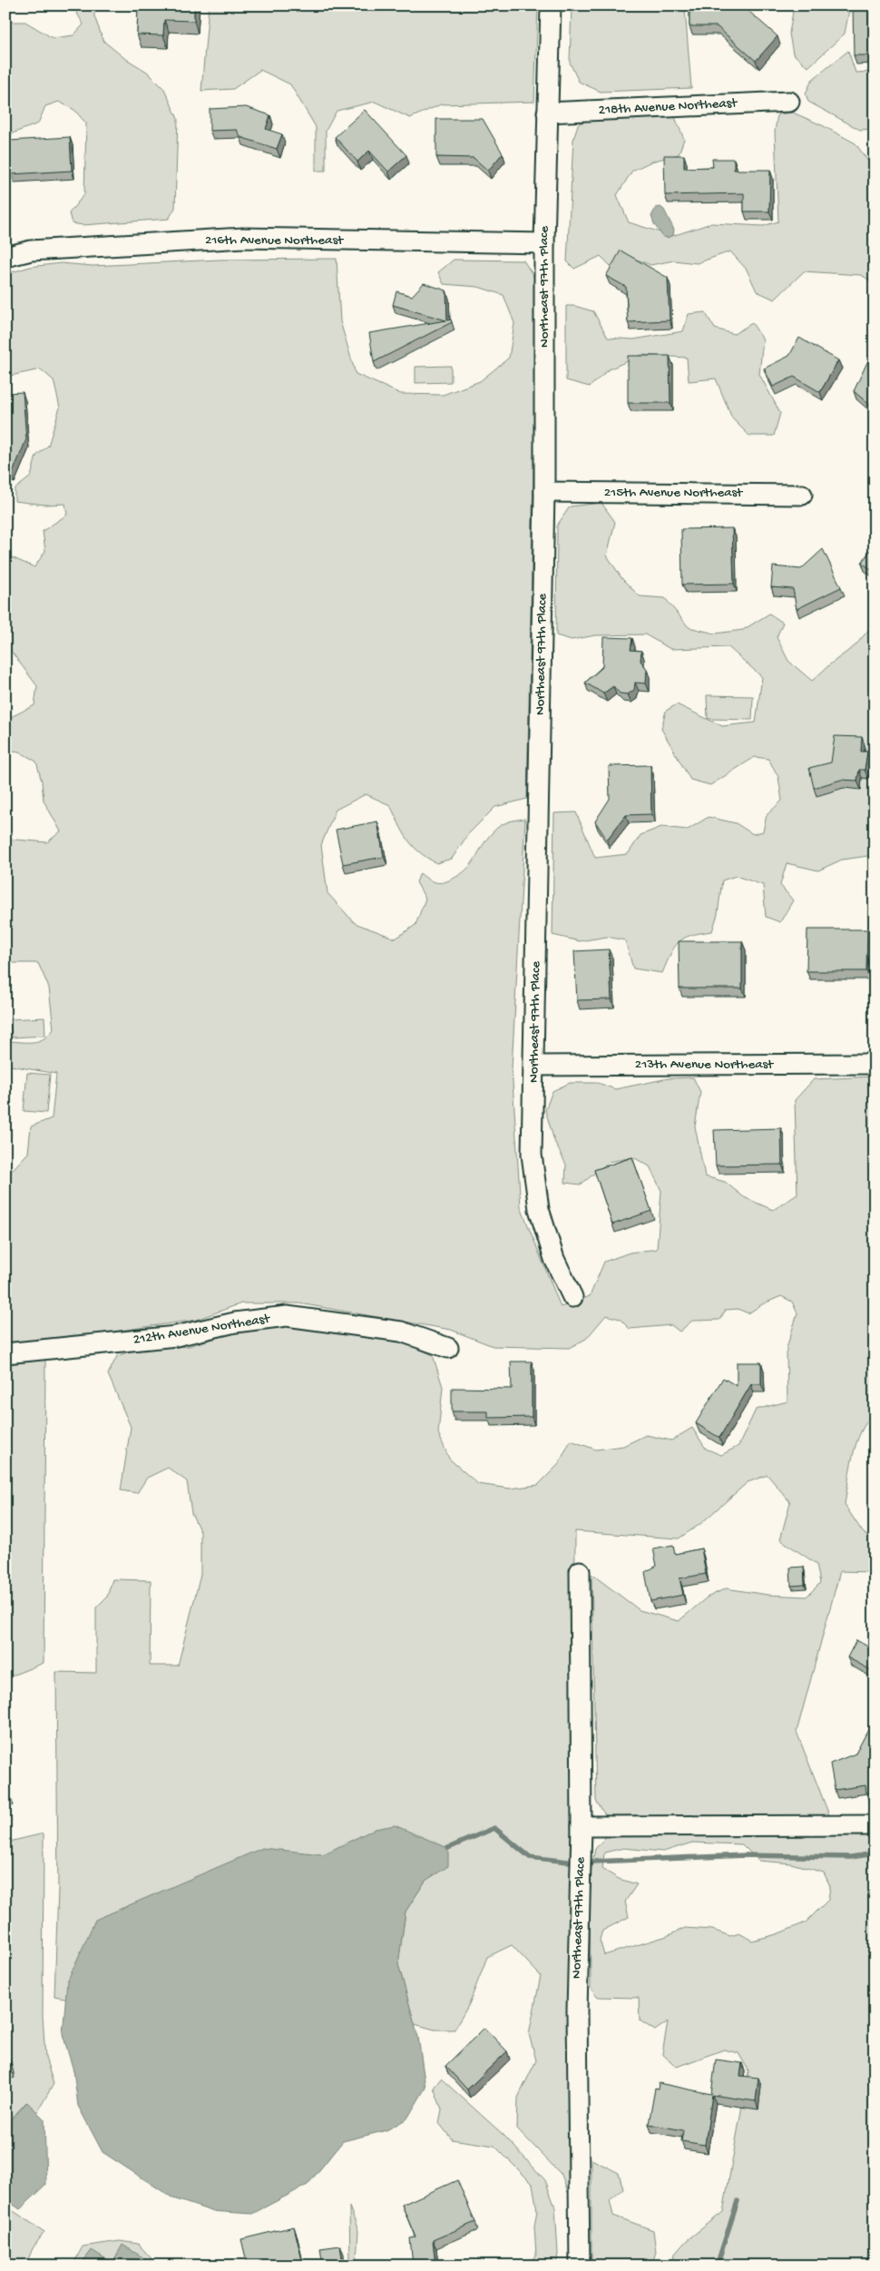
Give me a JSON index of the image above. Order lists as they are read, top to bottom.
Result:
{
  "streets": {
    "street": [
      "218th Avenue Northeast",
      "216th Avenue Northeast",
      "Northeast 97th Place",
      "215th Avenue Northeast",
      "213th Avenue Northeast",
      "212th Avenue Northeast"
    ]
  },
  "crossings": [
    ["218th Avenue Northeast", "Northeast 97th Place"],
    ["216th Avenue Northeast", "Northeast 97th Place"],
    ["Northeast 97th Place", "215th Avenue Northeast"],
    ["Northeast 97th Place", "213th Avenue Northeast"]
  ]
}
